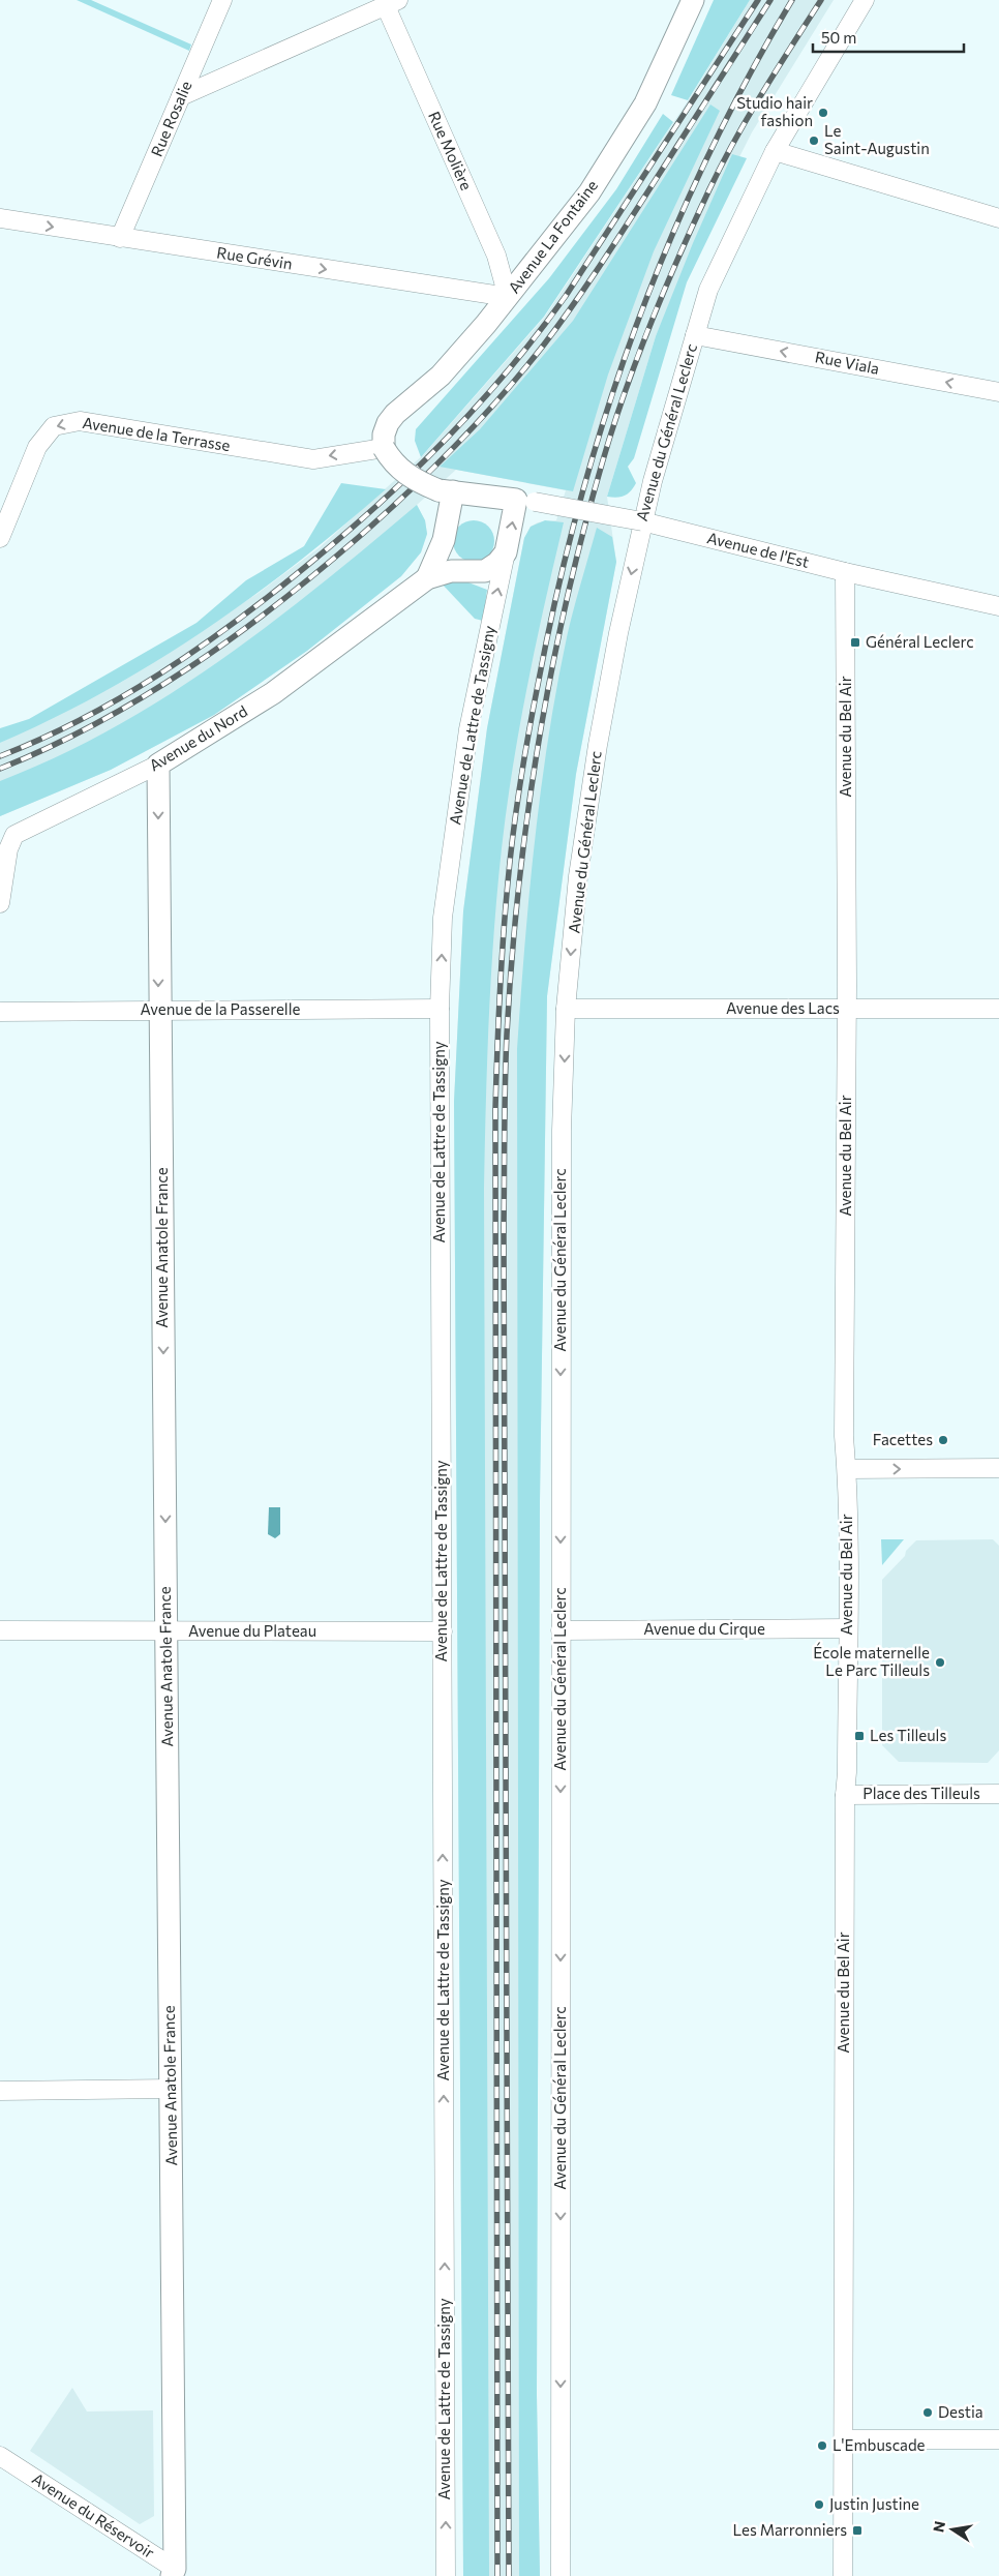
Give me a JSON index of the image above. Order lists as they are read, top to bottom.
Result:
{
  "streets": {
    "street": [
      "Rue Rosalie",
      "Rue Molière",
      "Avenue La Fontaine",
      "Rue Grévin",
      "Rue Viala",
      "Avenue du Général Leclerc",
      "Avenue de la Terrasse",
      "Avenue de l'Est",
      "Avenue de Lattre de Tassigny",
      "Avenue du Bel Air",
      "Avenue du Nord",
      "Avenue des Lacs",
      "Avenue de la Passerelle",
      "Avenue Anatole France",
      "Avenue du Cirque",
      "Avenue du Plateau",
      "Place des Tilleuls",
      "Avenue du Réservoir"
    ]
  },
  "crossings": [
    ["Rue Rosalie", "Rue Grévin"],
    ["Rue Molière", "Avenue La Fontaine"],
    ["Rue Molière", "Rue Grévin"],
    ["Avenue La Fontaine", "Rue Grévin"],
    ["Avenue La Fontaine", "Avenue de la Terrasse"],
    ["Rue Viala", "Avenue du Général Leclerc"],
    ["Avenue du Général Leclerc", "Avenue de l'Est"],
    ["Avenue du Général Leclerc", "Avenue des Lacs"],
    ["Avenue du Général Leclerc", "Avenue du Cirque"],
    ["Avenue de l'Est", "Avenue du Bel Air"],
    ["Avenue de Lattre de Tassigny", "Avenue de la Passerelle"],
    ["Avenue de Lattre de Tassigny", "Avenue du Plateau"],
    ["Avenue du Bel Air", "Avenue des Lacs"],
    ["Avenue du Bel Air", "Avenue du Cirque"],
    ["Avenue du Bel Air", "Place des Tilleuls"],
    ["Avenue du Nord", "Avenue Anatole France"],
    ["Avenue de la Passerelle", "Avenue Anatole France"],
    ["Avenue Anatole France", "Avenue du Plateau"],
    ["Avenue Anatole France", "Avenue du Réservoir"]
  ],
  "one_way": [
    "Rue Grévin",
    "Rue Viala",
    "Avenue du Général Leclerc",
    "Avenue de la Terrasse",
    "Avenue de Lattre de Tassigny",
    "Avenue Anatole France"
  ],
  "places": {
    "other": [
      "Studio hair fashion",
      "Le Saint-Augustin",
      "Facettes",
      "École maternelle Le Parc Tilleuls",
      "Destia",
      "L'Embuscade",
      "Justin Justine"
    ],
    "transit": ["Général Leclerc", "Les Tilleuls", "Les Marronniers"]
  },
  "scale_bar": "50 m",
  "north": "left"
}
